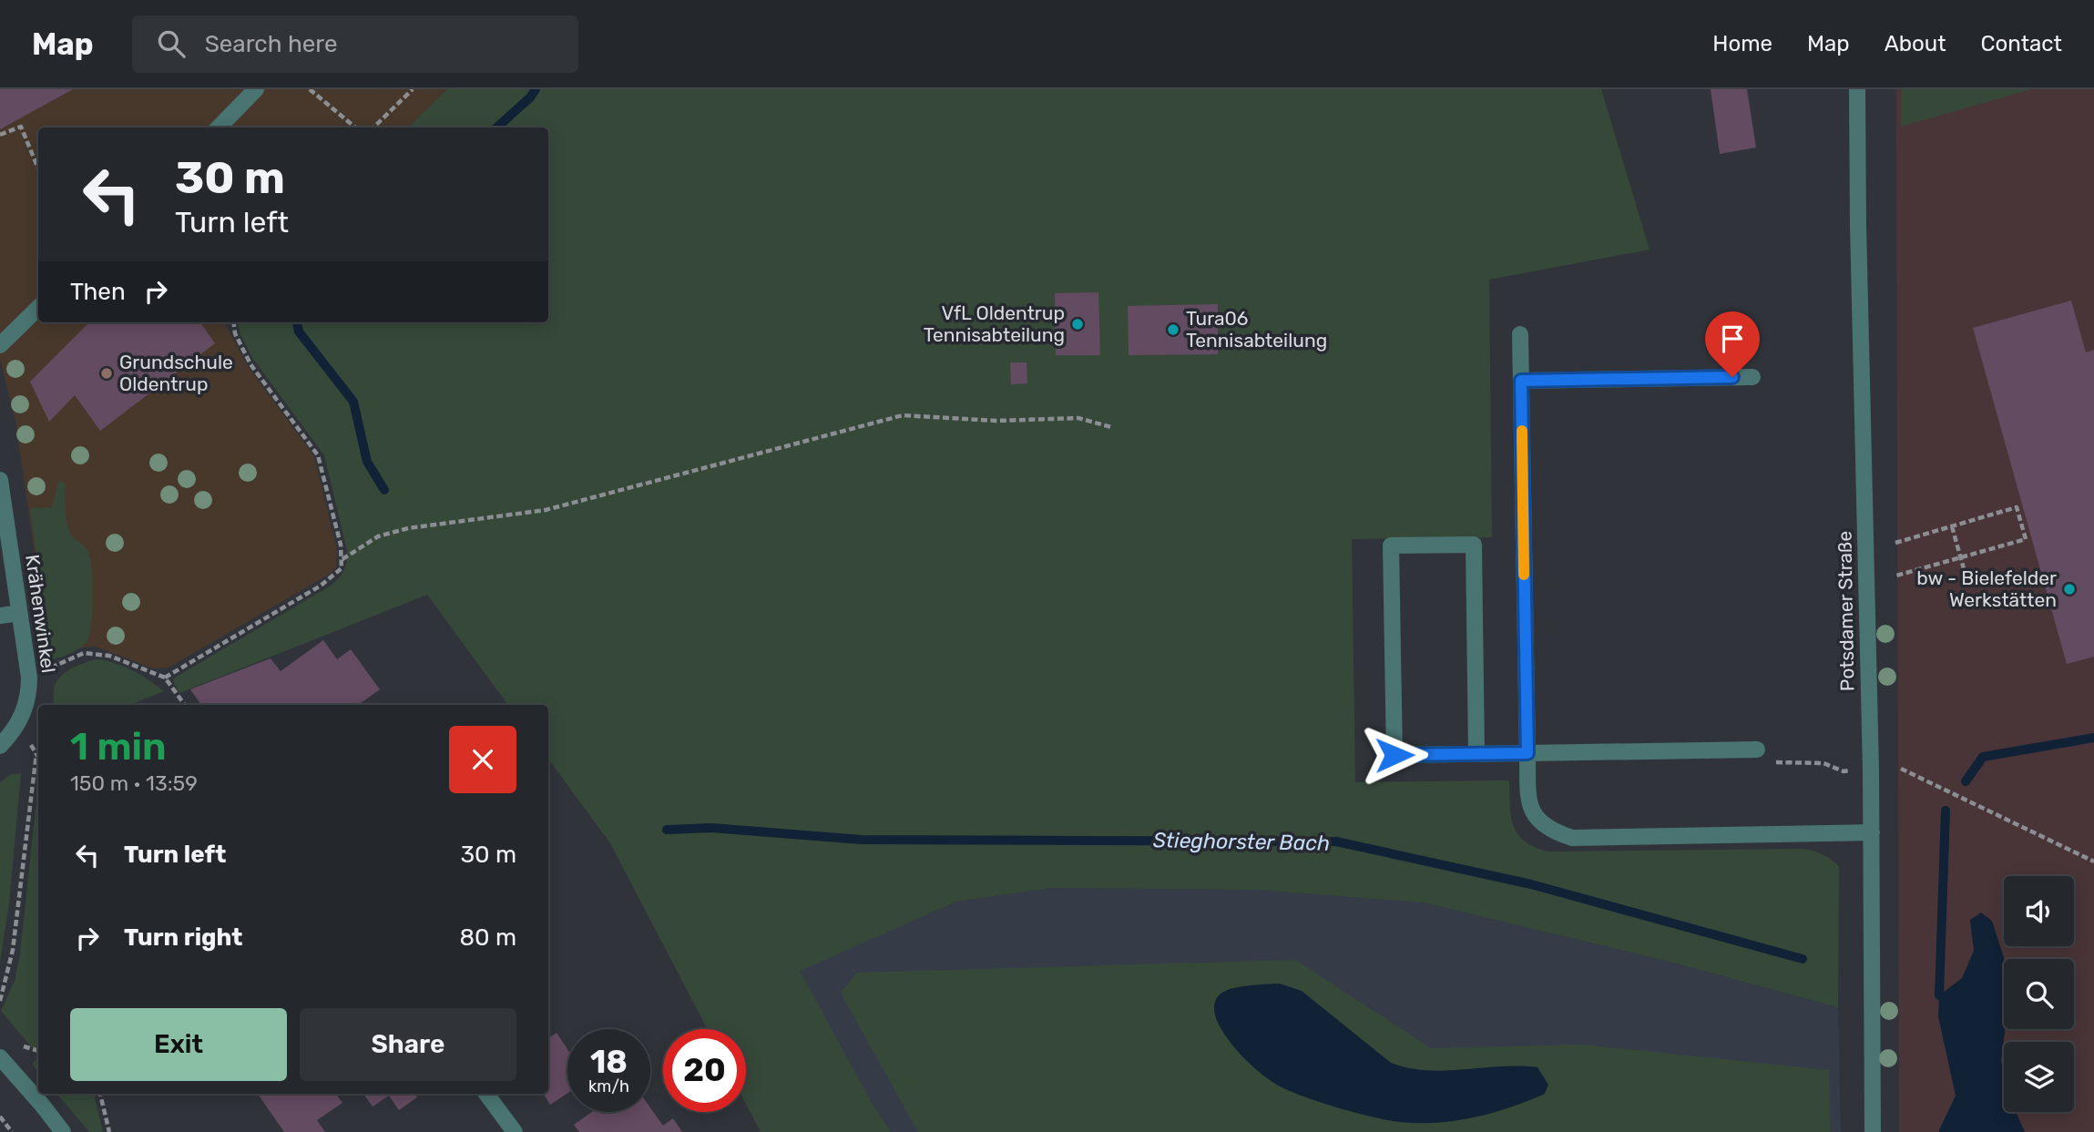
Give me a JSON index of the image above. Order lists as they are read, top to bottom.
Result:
{
  "streets": {
    "street": ["Potsdamer Straße", "Krähenwinkel"]
  },
  "water": ["Stieghorster Bach"],
  "places": [
    "VfL Oldentrup Tennisabteilung",
    "Tura06 Tennisabteilung",
    "Grundschule Oldentrup",
    "bw - Bielefelder Werkstätten"
  ],
  "page": {
    "header": "Map",
    "search": "Search here",
    "nav": [
      "Home",
      "Map",
      "About",
      "Contact"
    ],
    "turn": ["30 m", "Turn left"],
    "then": "Then",
    "heading": ["1 min", "150 m · 13:59"],
    "list": [
      {
        "name": "Turn left",
        "value": "30 m"
      },
      {
        "name": "Turn right",
        "value": "80 m"
      }
    ],
    "buttons": ["Exit", "Share"],
    "speed": "18 km/h",
    "limit": "20"
  }
}
